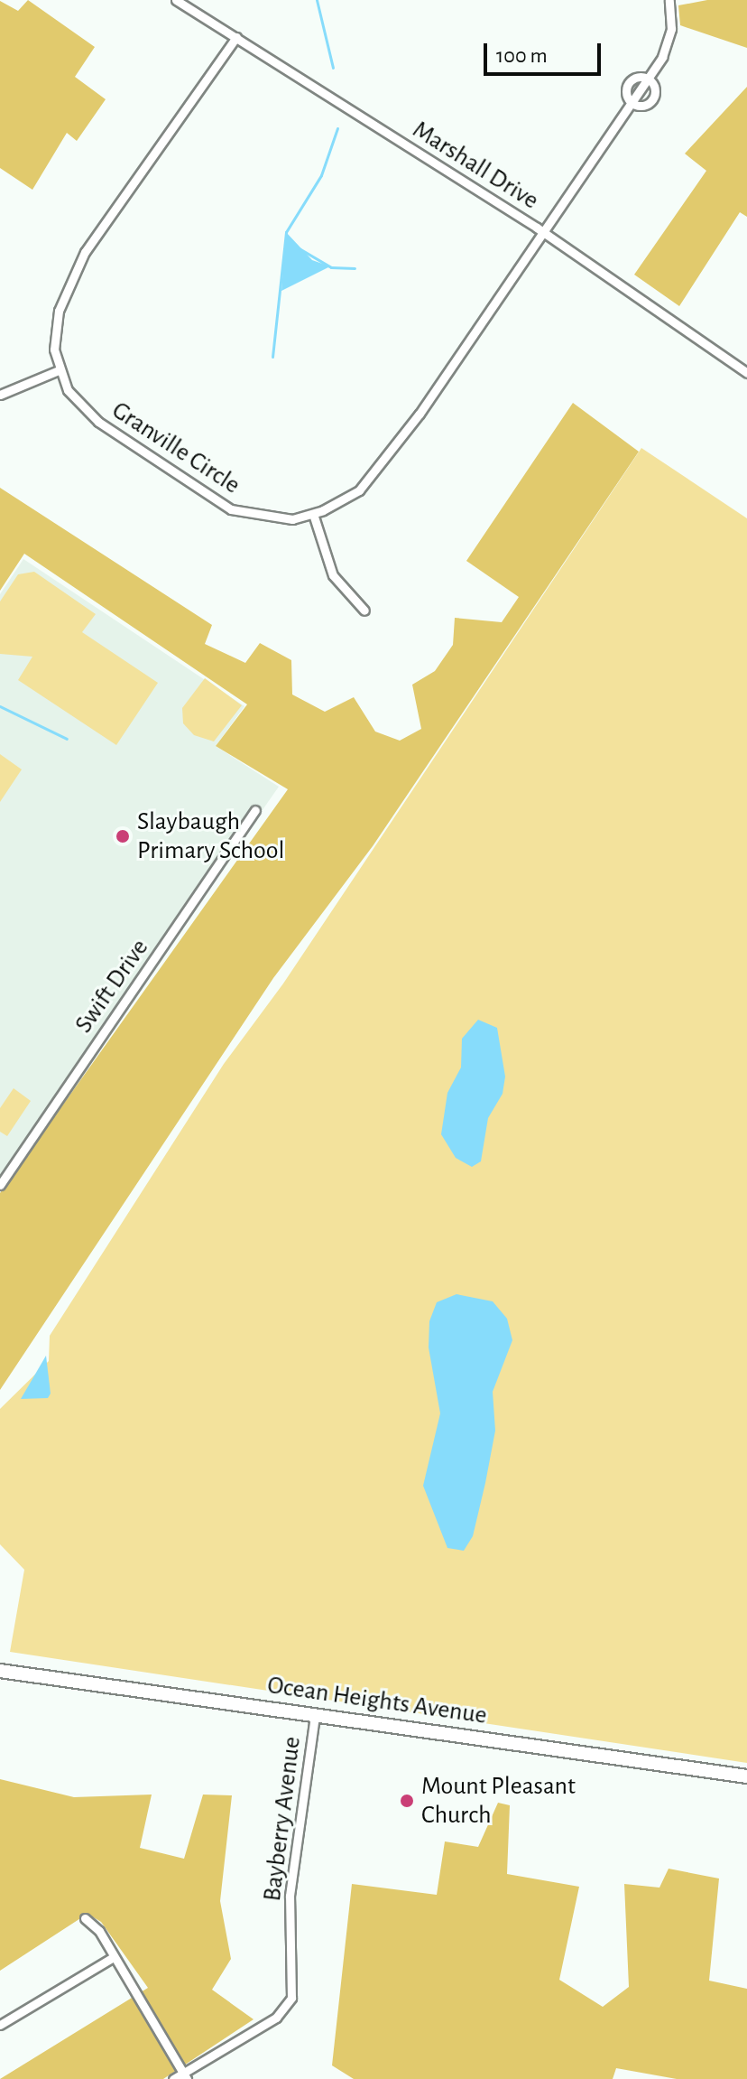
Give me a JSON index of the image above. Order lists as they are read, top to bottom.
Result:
{
  "streets": {
    "main road": ["Ocean Heights Avenue"],
    "street": [
      "Marshall Drive",
      "Granville Circle",
      "Swift Drive",
      "Bayberry Avenue"
    ]
  },
  "crossings": [
    ["Marshall Drive", "Granville Circle"],
    ["Ocean Heights Avenue", "Bayberry Avenue"]
  ],
  "places": ["Slaybaugh Primary School", "Mount Pleasant Church"],
  "scale_bar": "100 m"
}
